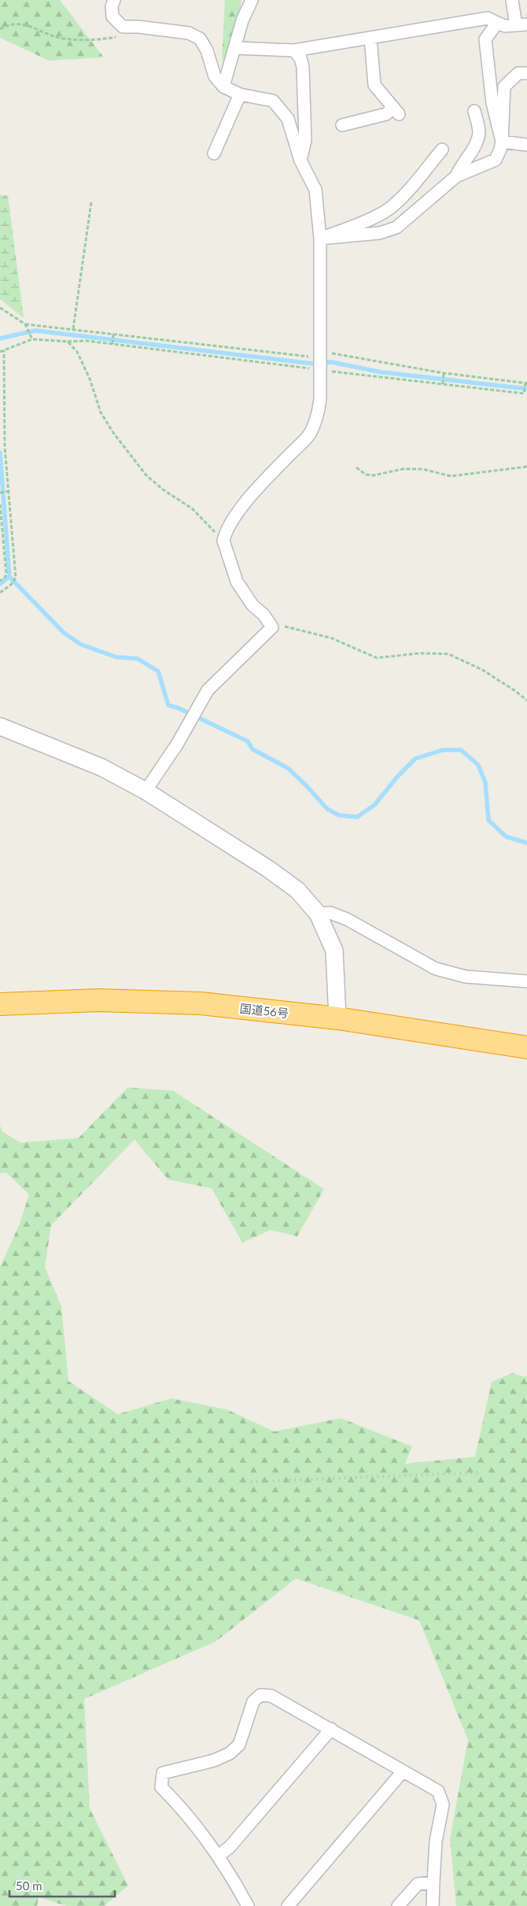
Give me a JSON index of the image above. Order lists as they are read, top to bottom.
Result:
{
  "streets": {
    "highway": ["国道56号"]
  },
  "scale_bar": "50 m"
}
